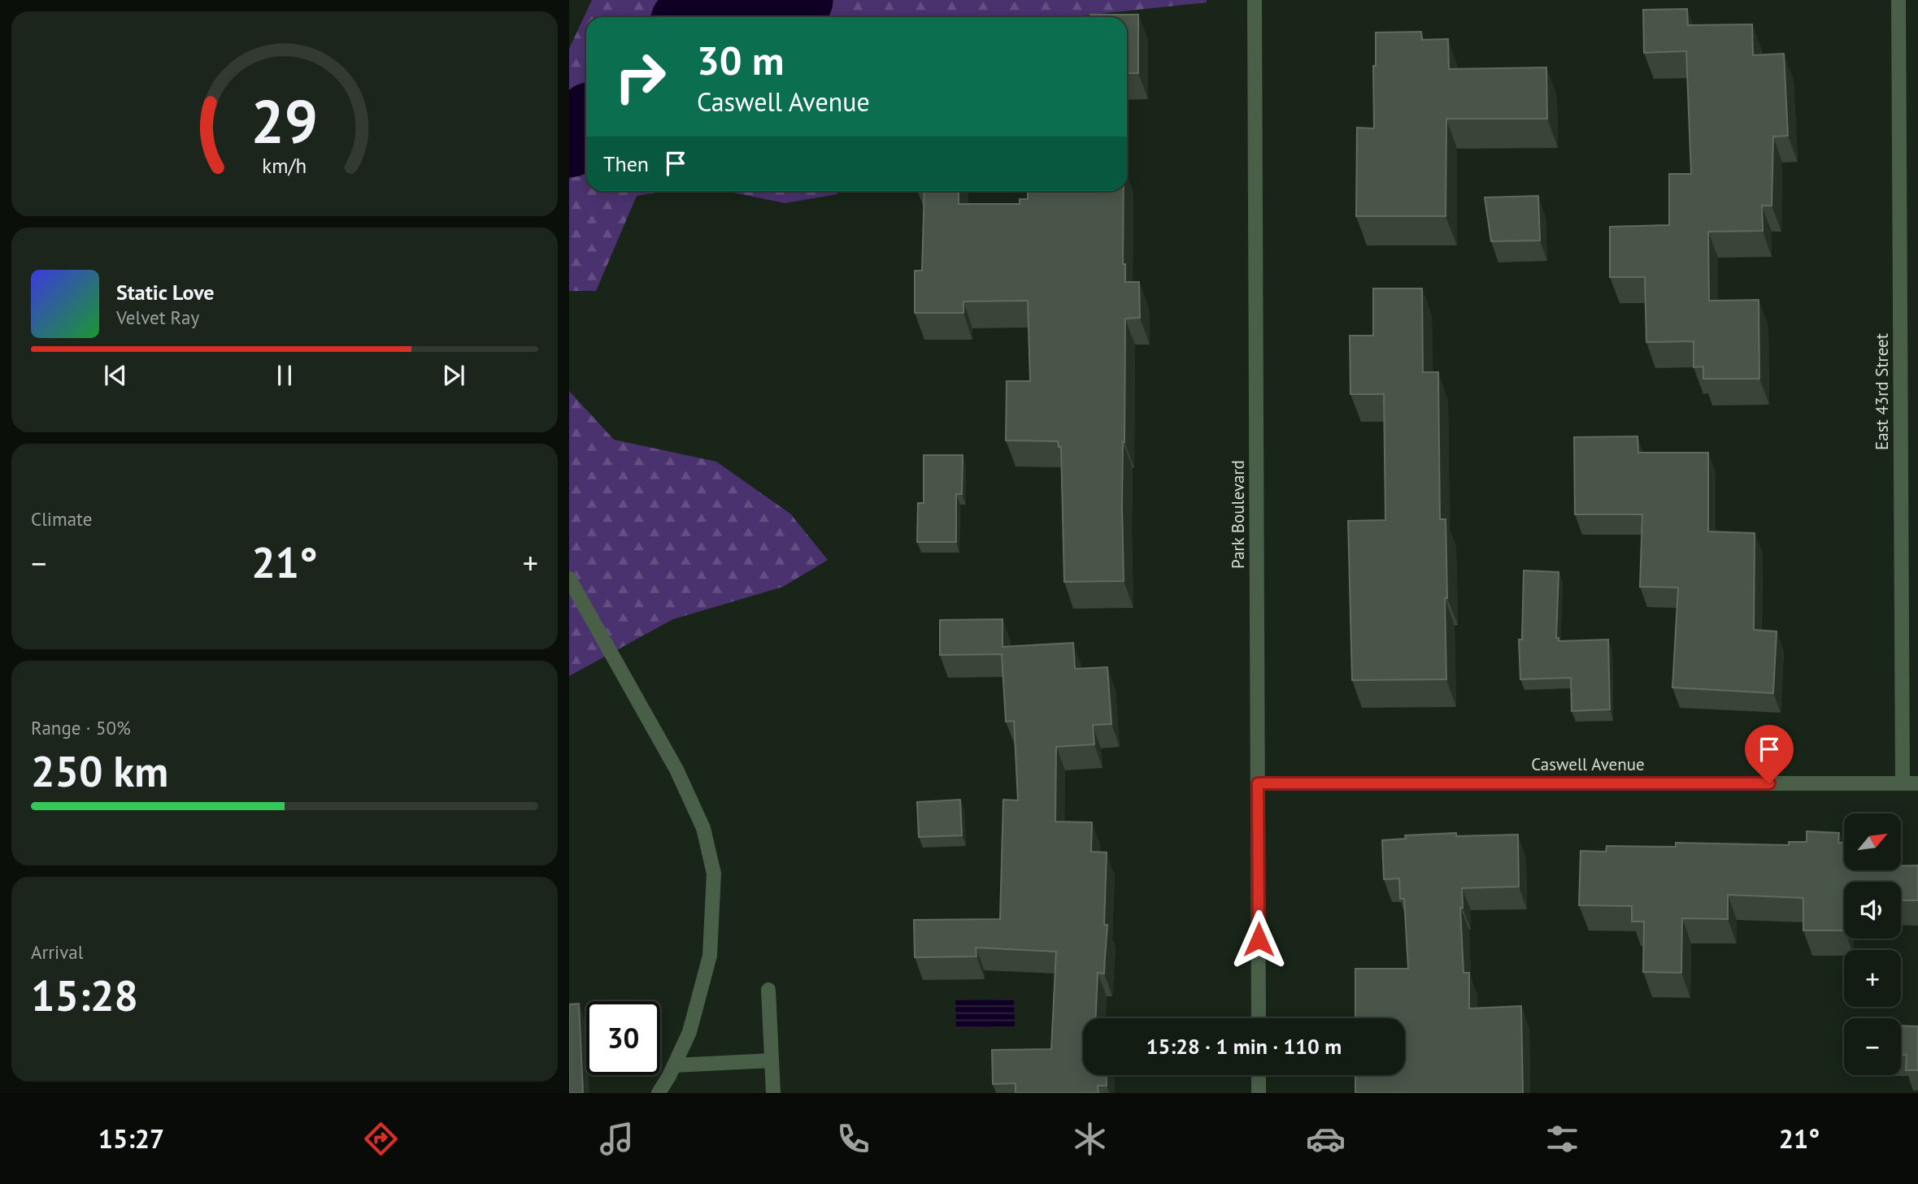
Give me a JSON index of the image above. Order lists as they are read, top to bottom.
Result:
{
  "streets": {
    "street": ["East 43rd Street", "Park Boulevard", "Caswell Avenue"]
  },
  "crossings": [
    ["East 43rd Street", "Caswell Avenue"],
    ["Park Boulevard", "Caswell Avenue"]
  ],
  "north": "top right",
  "page": {
    "turn": ["30 m", "Caswell Avenue"],
    "then": "Then",
    "song": ["Static Love", "Velvet Ray"],
    "tile": [
      "Climate",
      ["Range · 50%", "250 km"],
      ["Arrival", "15:28"]
    ],
    "heat": ["−", "21°", "+"],
    "map_buttons": ["+", "−"],
    "limit": "30",
    "trip": "15:28 · 1 min · 110 m",
    "tabs": ["15:27", "21°"],
    "gauge": ["29", "km/h"]
  }
}
